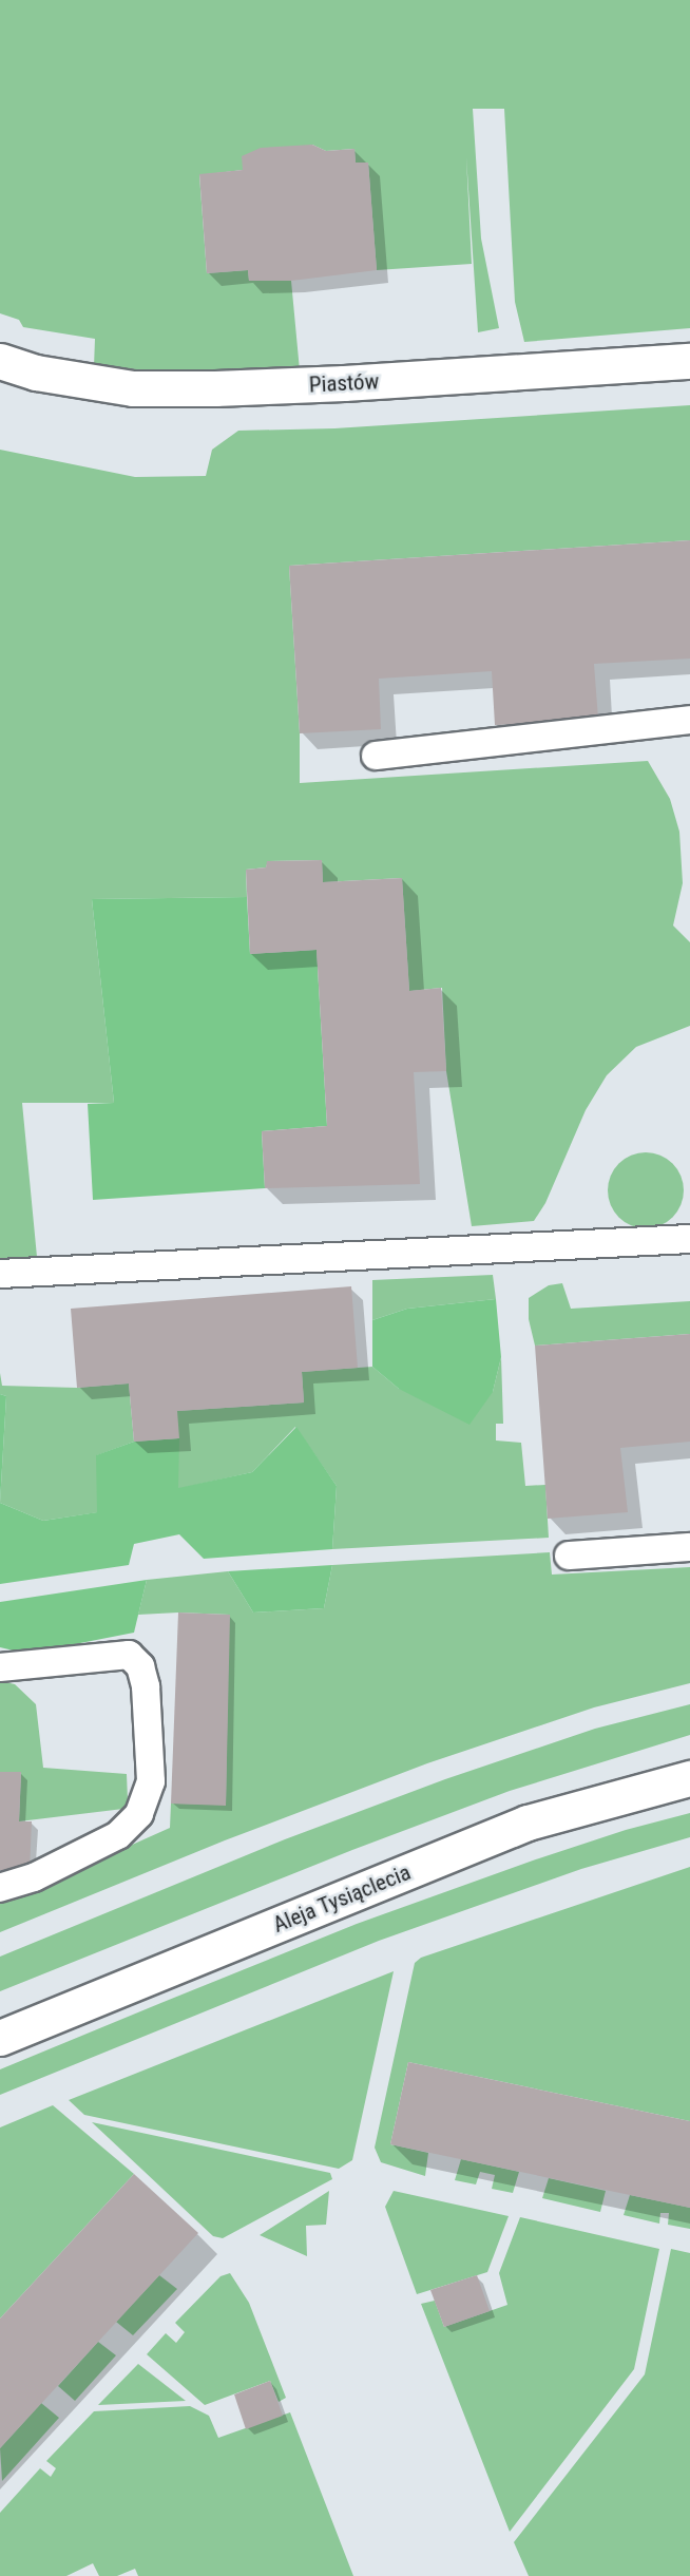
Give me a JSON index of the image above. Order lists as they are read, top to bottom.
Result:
{
  "streets": {
    "street": ["Piastów", "Aleja Tysiąclecia"]
  }
}
